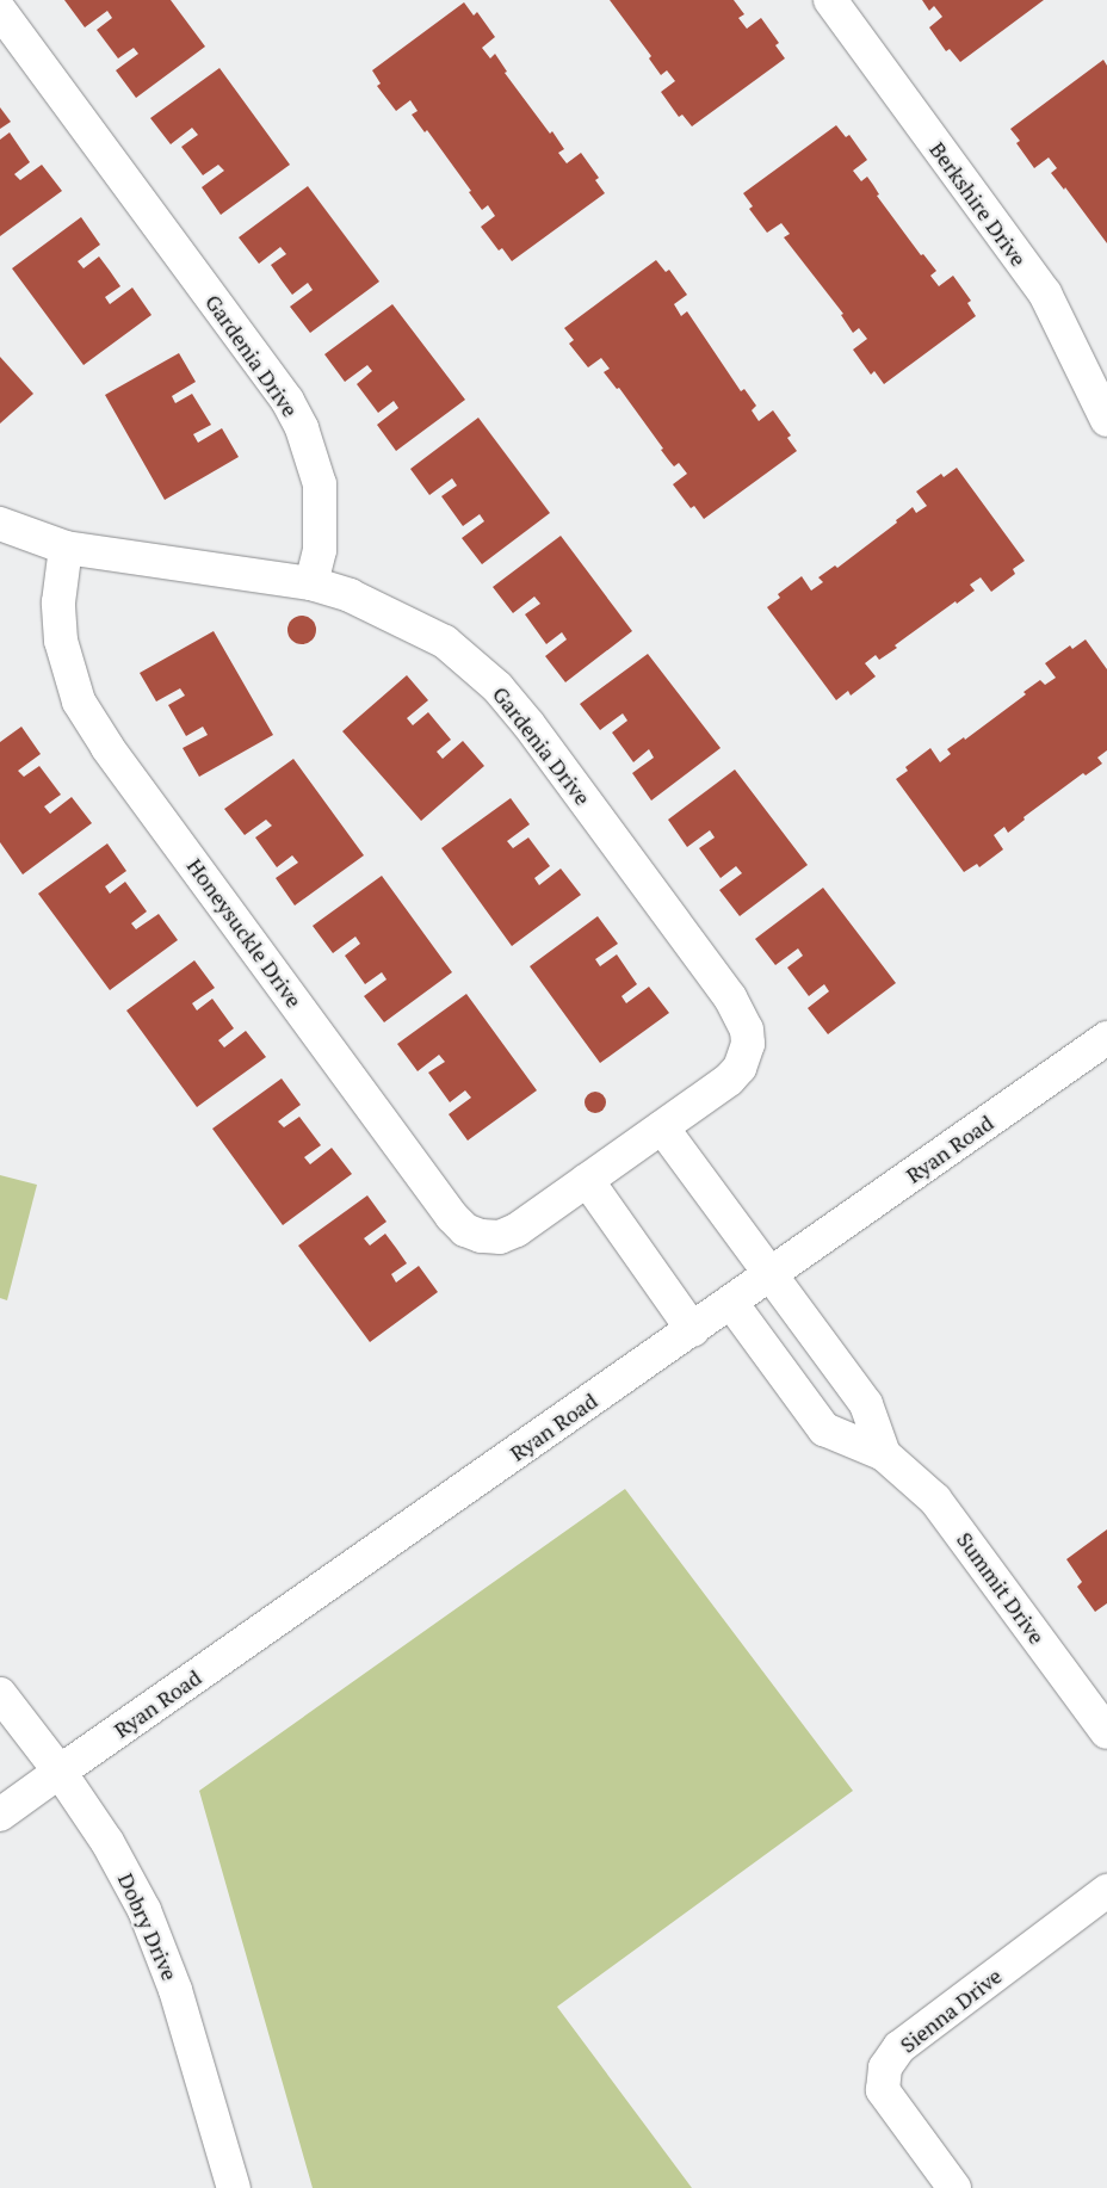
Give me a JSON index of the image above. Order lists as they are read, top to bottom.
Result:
{
  "streets": {
    "street": [
      "Berkshire Drive",
      "Gardenia Drive",
      "Honeysuckle Drive",
      "Ryan Road",
      "Summit Drive",
      "Dobry Drive",
      "Sienna Drive"
    ]
  },
  "crossings": [
    ["Gardenia Drive", "Honeysuckle Drive"],
    ["Ryan Road", "Summit Drive"],
    ["Ryan Road", "Dobry Drive"]
  ]
}
